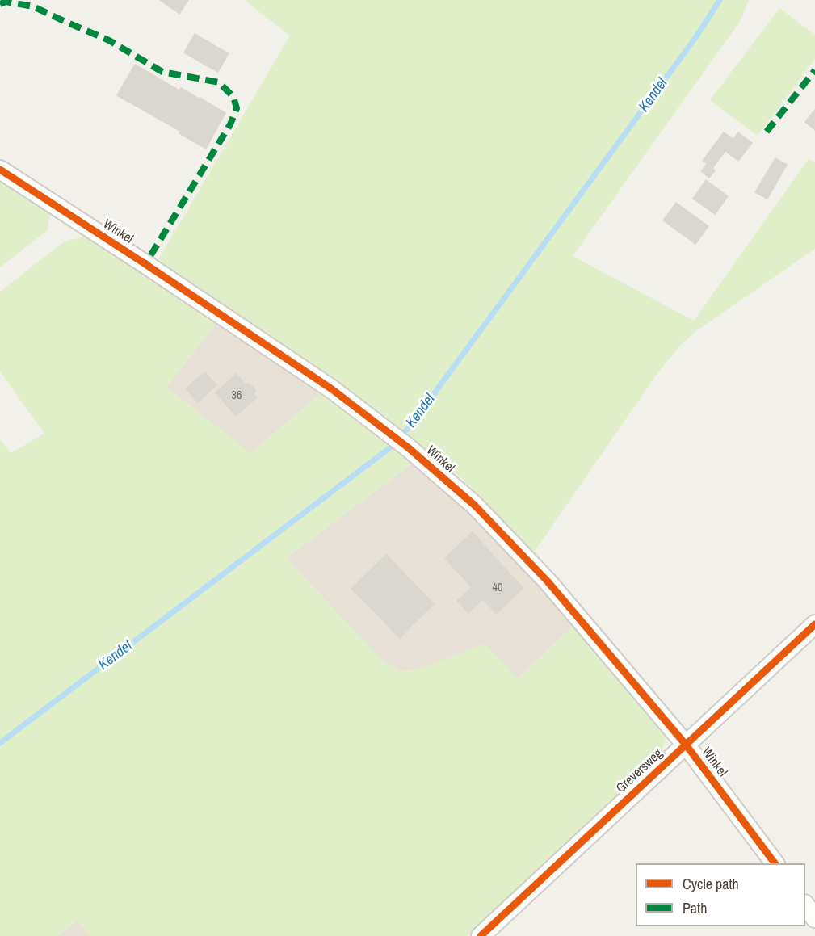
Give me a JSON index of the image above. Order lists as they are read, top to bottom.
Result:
{
  "streets": {
    "street": ["Winkel", "Greversweg"]
  },
  "crossings": [
    ["Winkel", "Greversweg"]
  ],
  "water": ["Kendel"],
  "house_numbers": ["36", "40"],
  "legend": ["Cycle path", "Path"]
}
